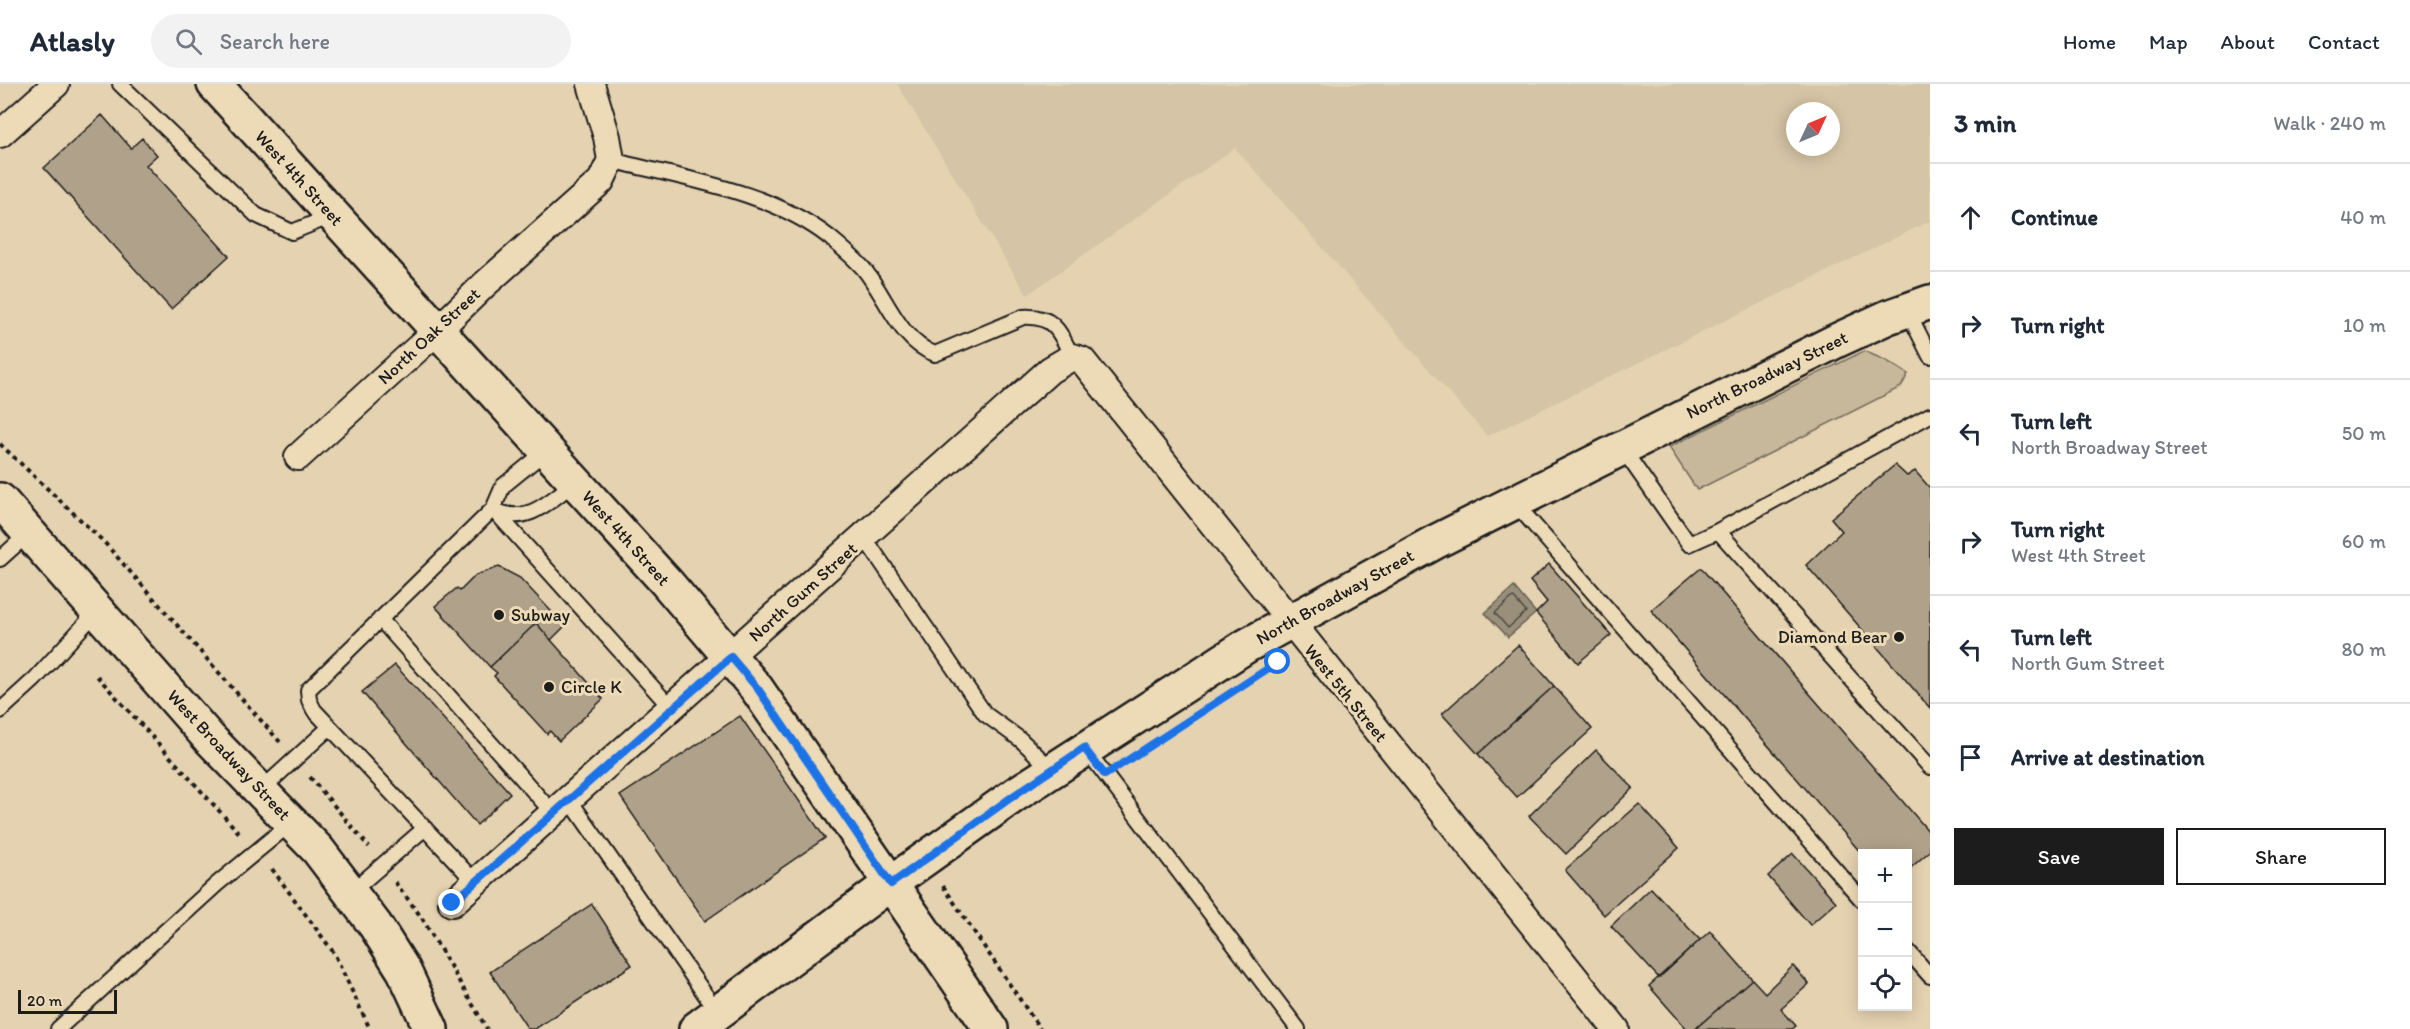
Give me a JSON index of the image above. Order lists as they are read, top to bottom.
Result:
{
  "streets": {
    "main road": ["West 4th Street", "North Broadway Street", "West Broadway Street"],
    "street": ["North Oak Street", "North Gum Street", "West 5th Street"]
  },
  "crossings": [
    ["West 4th Street", "North Oak Street"],
    ["West 4th Street", "North Broadway Street"],
    ["West 4th Street", "North Gum Street"],
    ["North Broadway Street", "West 5th Street"],
    ["North Gum Street", "West 5th Street"]
  ],
  "places": ["Subway", "Diamond Bear", "Circle K"],
  "scale_bar": "20 m",
  "north": "top right",
  "page": {
    "header": "Atlasly",
    "search": "Search here",
    "nav": [
      "Home",
      "Map",
      "About",
      "Contact"
    ],
    "heading": ["3 min", "Walk · 240 m"],
    "list": [
      ["Continue", "40 m"],
      ["Turn right", "10 m"],
      ["Turn left", "North Broadway Street", "50 m"],
      ["Turn right", "West 4th Street", "60 m"],
      ["Turn left", "North Gum Street", "80 m"],
      "Arrive at destination"
    ],
    "buttons": ["Save", "Share"],
    "map_buttons": ["+", "−"],
    "scale": "20 m"
  }
}
